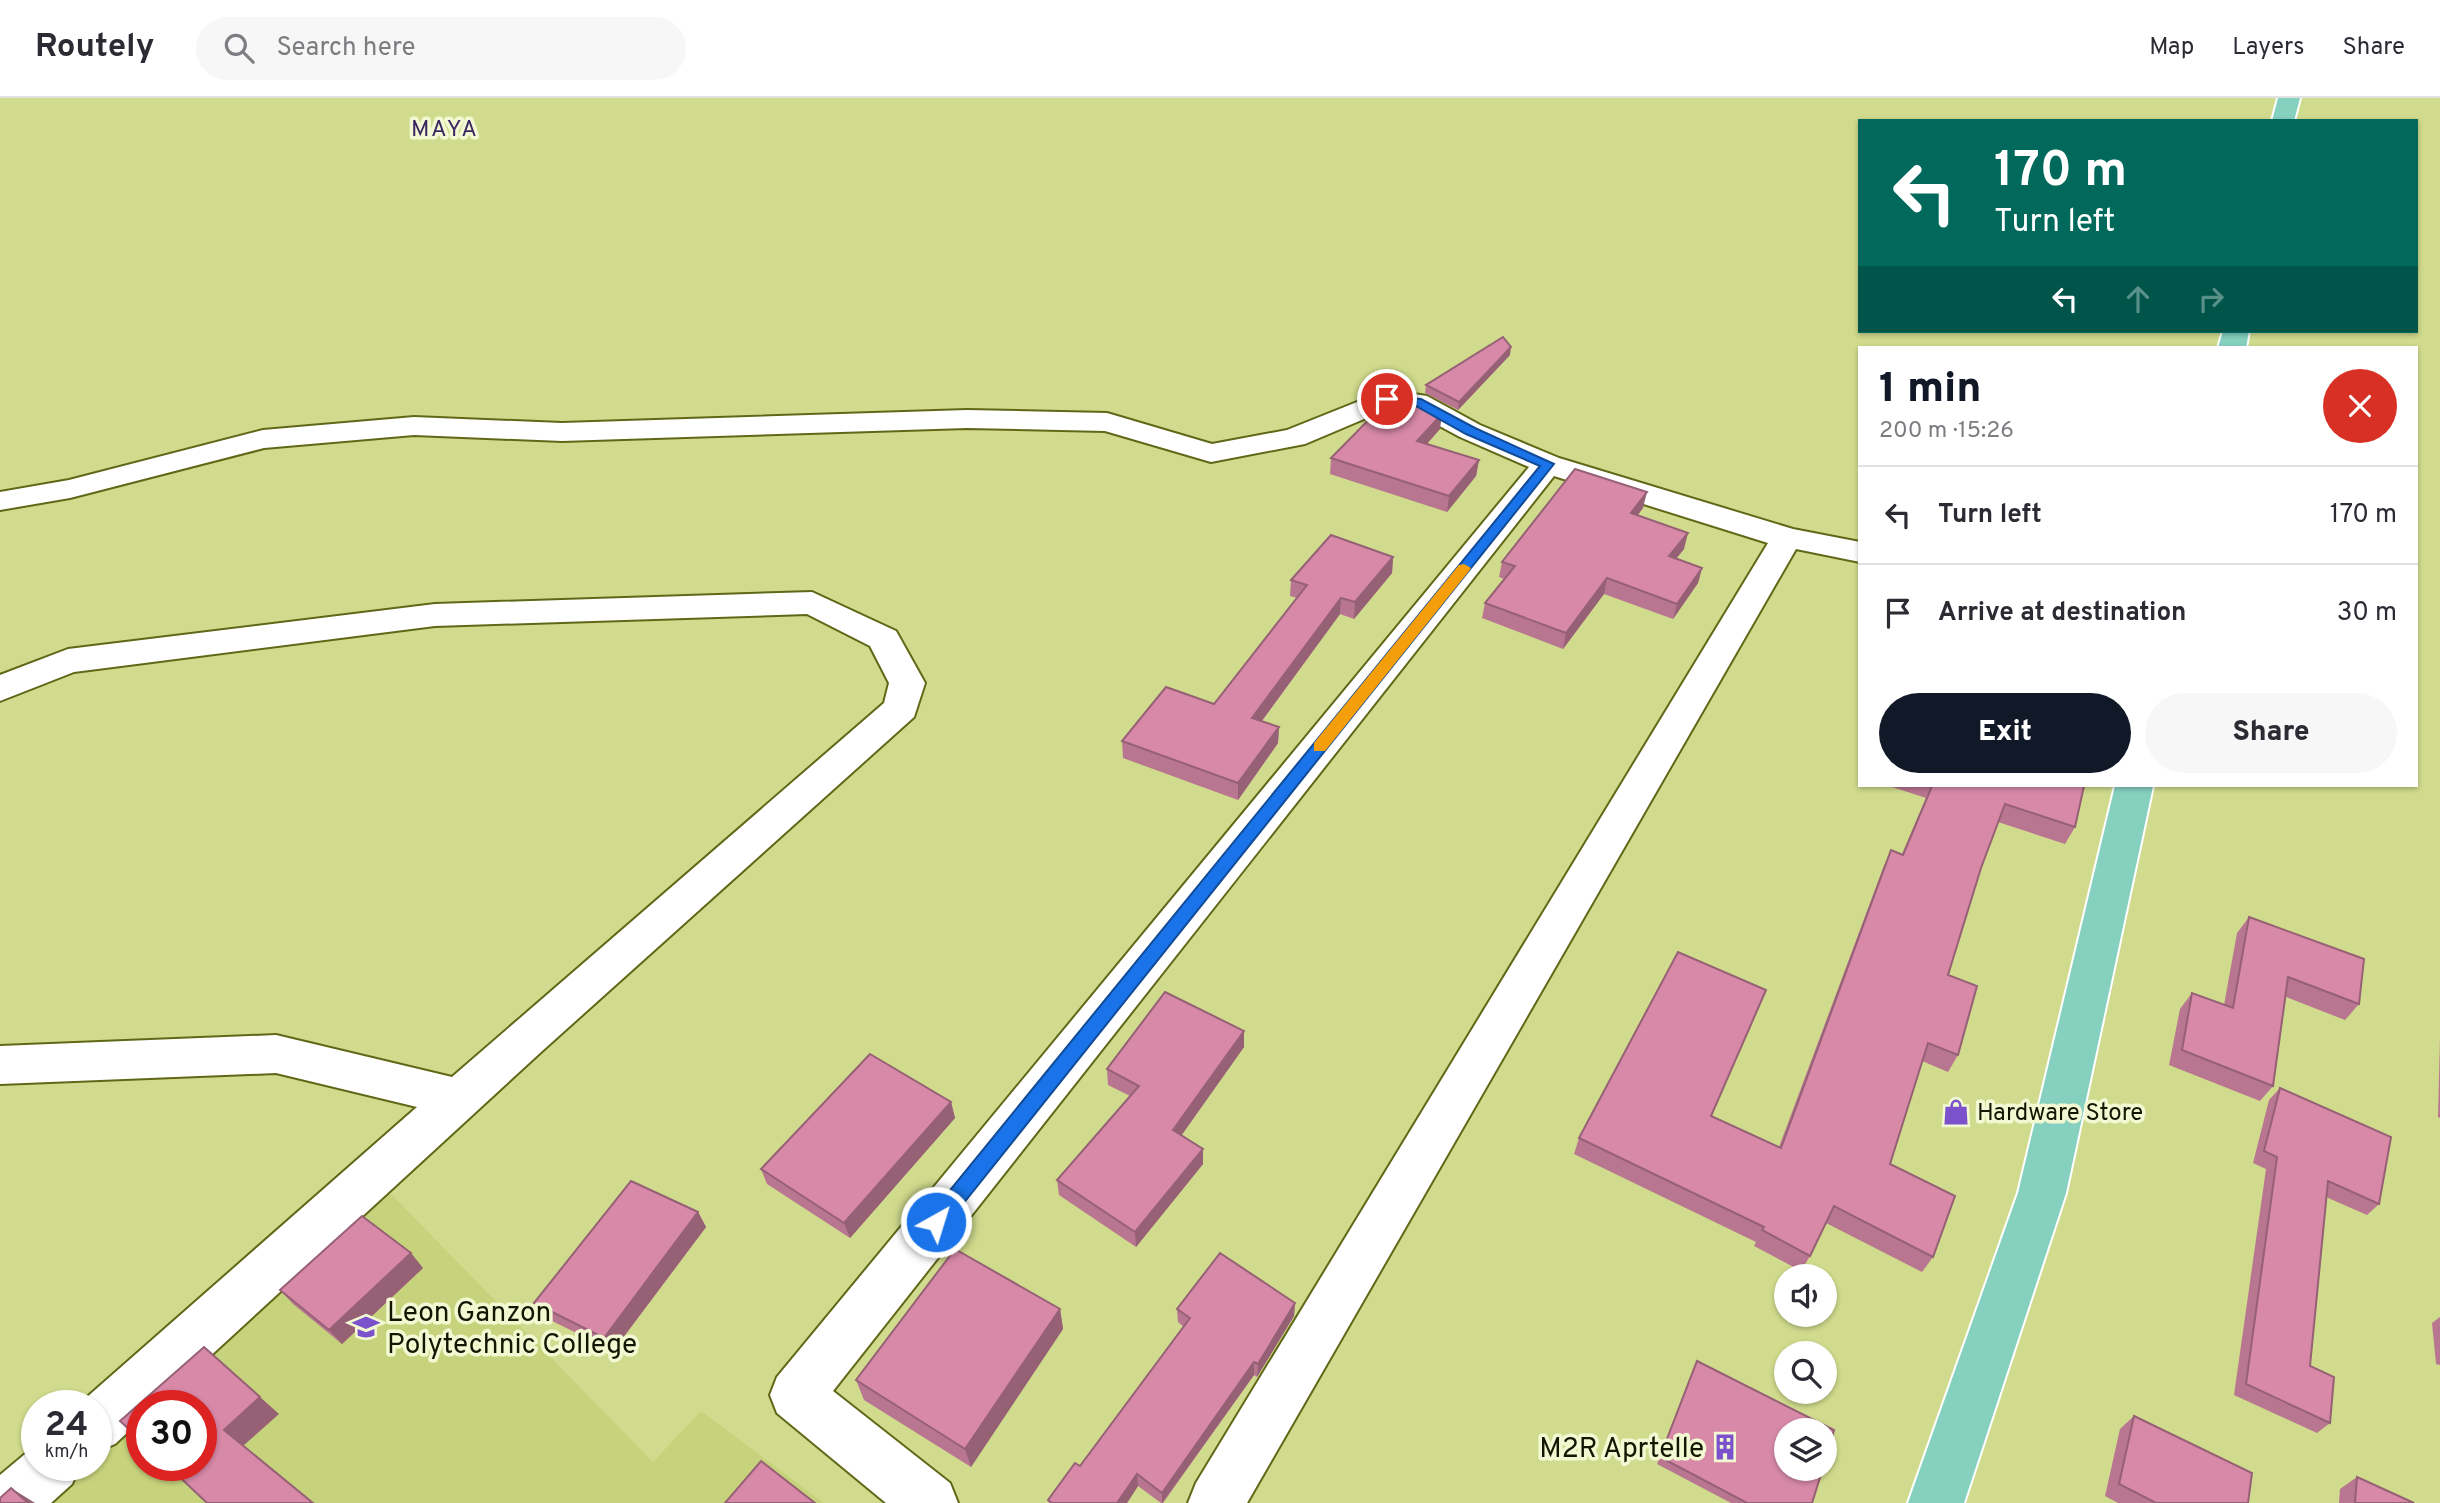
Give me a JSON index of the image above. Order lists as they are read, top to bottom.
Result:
{
  "districts": ["MAYA"],
  "places": {
    "shop": ["Hardware Store"],
    "school or university": ["Leon Ganzon Polytechnic College"],
    "building": ["M2R Aprtelle"]
  },
  "page": {
    "header": "Routely",
    "search": "Search here",
    "nav": ["Map", "Layers", "Share"],
    "turn": ["170 m", "Turn left"],
    "heading": ["1 min", "200 m · 15:26"],
    "list": [
      {
        "name": "Turn left",
        "value": "170 m"
      },
      {
        "name": "Arrive at destination",
        "value": "30 m"
      }
    ],
    "buttons": ["Exit", "Share"],
    "speed": "24 km/h",
    "limit": "30"
  }
}
